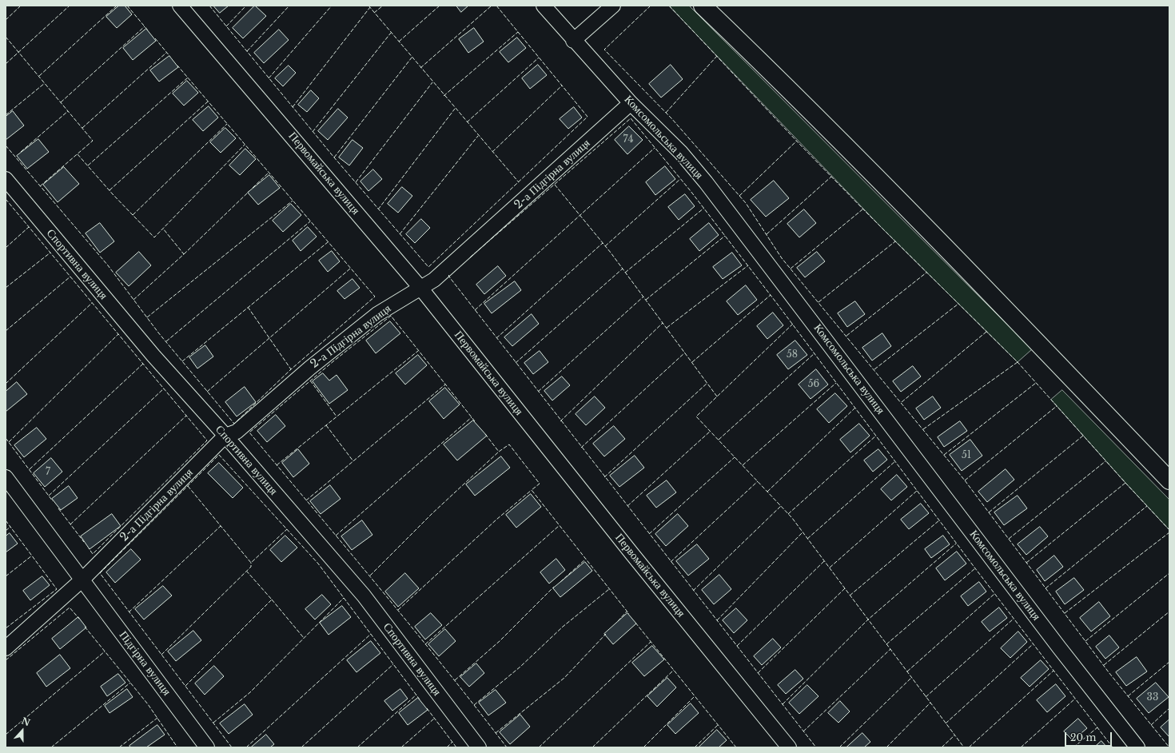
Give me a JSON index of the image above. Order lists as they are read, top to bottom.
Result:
{
  "streets": {
    "street": [
      "Комсомольська вулиця",
      "Первомайська вулиця",
      "2-а Підгірна вулиця",
      "Спортивна вулиця",
      "Підгірна вулиця"
    ]
  },
  "crossings": [
    ["Комсомольська вулиця", "2-а Підгірна вулиця"],
    ["Первомайська вулиця", "2-а Підгірна вулиця"],
    ["2-а Підгірна вулиця", "Спортивна вулиця"],
    ["2-а Підгірна вулиця", "Підгірна вулиця"]
  ],
  "house_numbers": [
    "74",
    "58",
    "56",
    "51",
    "7",
    "33"
  ],
  "scale_bar": "20 m",
  "north": "top"
}
